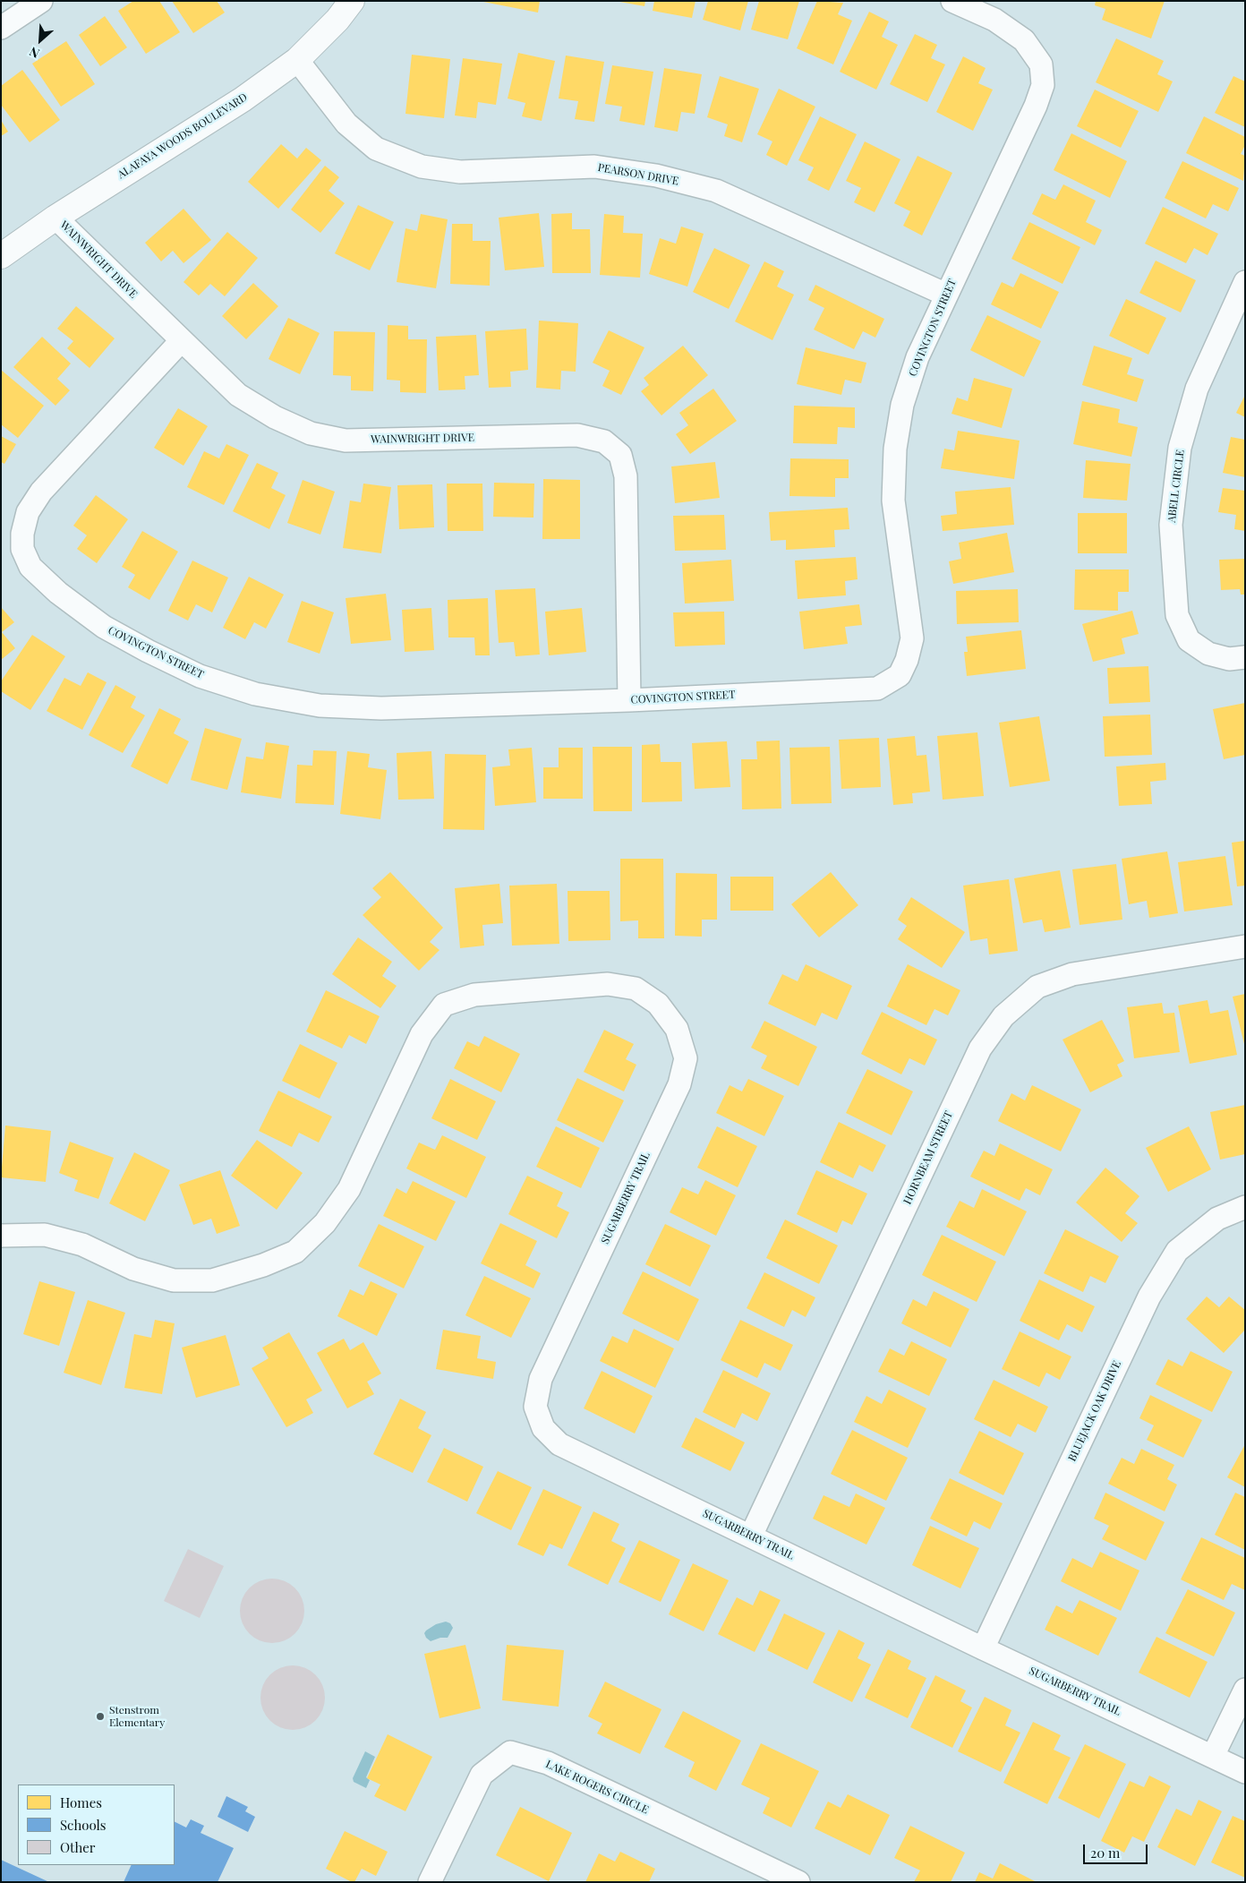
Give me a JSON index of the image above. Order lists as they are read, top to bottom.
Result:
{
  "streets": {
    "street": [
      "ALAFAYA WOODS BOULEVARD",
      "PEARSON DRIVE",
      "WAINWRIGHT DRIVE",
      "COVINGTON STREET",
      "ABELL CIRCLE",
      "HORNBEAM STREET",
      "SUGARBERRY TRAIL",
      "BLUEJACK OAK DRIVE",
      "LAKE ROGERS CIRCLE"
    ]
  },
  "crossings": [
    ["ALAFAYA WOODS BOULEVARD", "PEARSON DRIVE"],
    ["ALAFAYA WOODS BOULEVARD", "WAINWRIGHT DRIVE"],
    ["PEARSON DRIVE", "COVINGTON STREET"],
    ["WAINWRIGHT DRIVE", "COVINGTON STREET"],
    ["HORNBEAM STREET", "SUGARBERRY TRAIL"],
    ["SUGARBERRY TRAIL", "BLUEJACK OAK DRIVE"]
  ],
  "places": ["Stenstrom Elementary"],
  "legend": ["Homes", "Schools", "Other"],
  "scale_bar": "20 m",
  "north": "bottom left"
}
